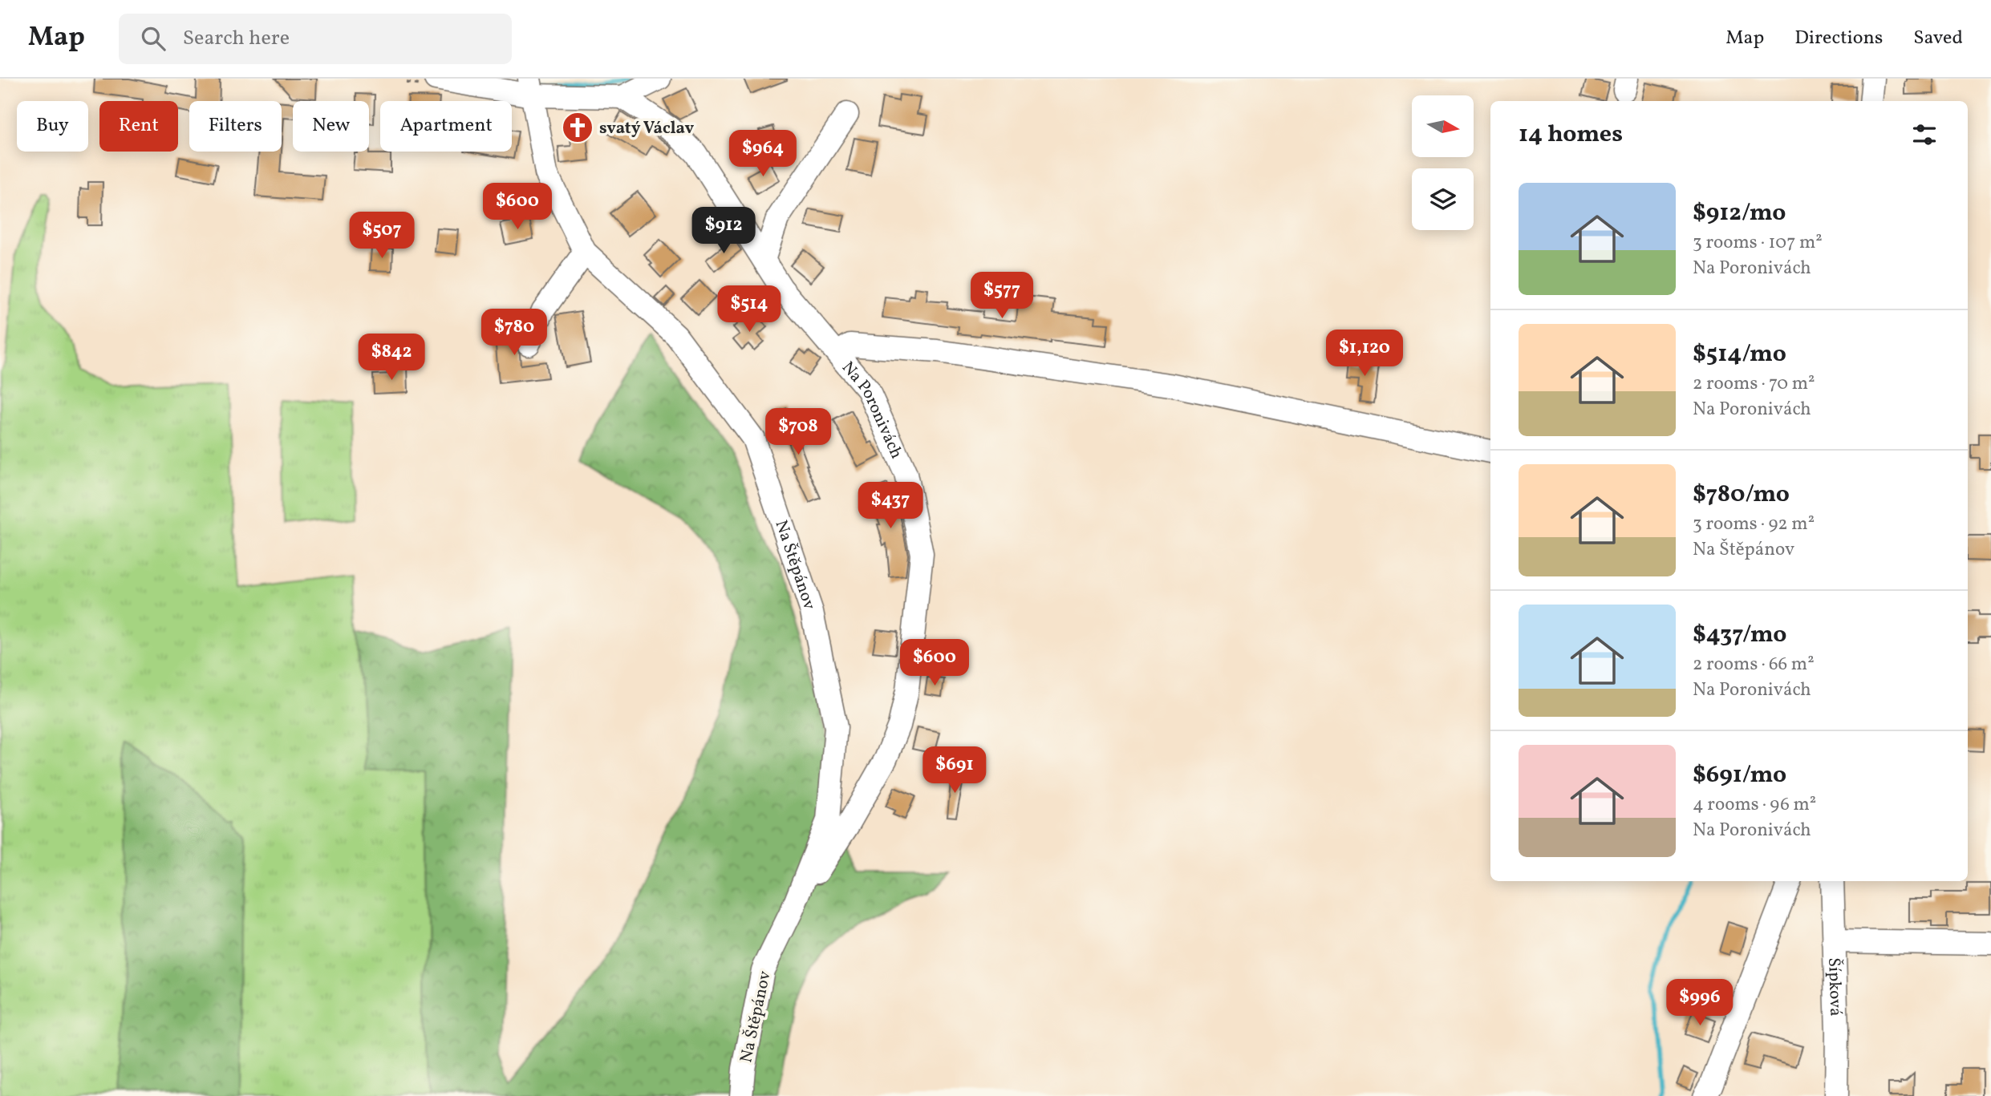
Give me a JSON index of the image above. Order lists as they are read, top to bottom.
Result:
{
  "streets": {
    "street": ["Na Poronivách", "Na Štěpánov", "Šípková"]
  },
  "crossings": [
    ["Na Poronivách", "Na Štěpánov"]
  ],
  "places": {
    "church": ["svatý Václav"]
  },
  "north": "right",
  "page": {
    "header": "Map",
    "search": "Search here",
    "nav": ["Map", "Directions", "Saved"],
    "chip": [
      "Buy",
      "Rent",
      "Filters",
      "New",
      "Apartment"
    ],
    "heading": "14 homes",
    "price": [
      "$964",
      "$600",
      "$912",
      "$507",
      "$577",
      "$514",
      "$780",
      "$1,120",
      "$842",
      "$708",
      "$437",
      "$600",
      "$691",
      "$996"
    ],
    "list": [
      {
        "name": "$912/mo",
        "note": "3 rooms · 107 m² · Na Poronivách"
      },
      {
        "name": "$514/mo",
        "note": "2 rooms · 70 m² · Na Poronivách"
      },
      {
        "name": "$780/mo",
        "note": "3 rooms · 92 m² · Na Štěpánov"
      },
      {
        "name": "$437/mo",
        "note": "2 rooms · 66 m² · Na Poronivách"
      },
      {
        "name": "$691/mo",
        "note": "4 rooms · 96 m² · Na Poronivách"
      }
    ]
  }
}
